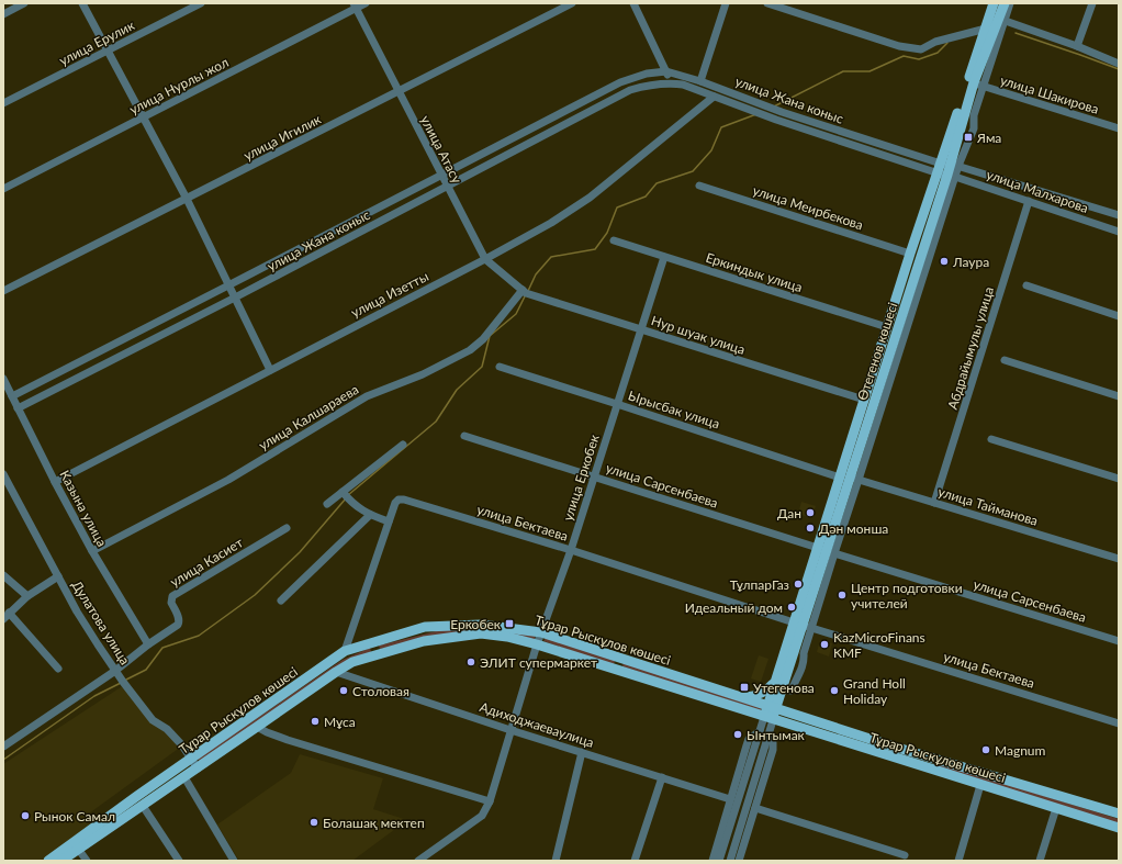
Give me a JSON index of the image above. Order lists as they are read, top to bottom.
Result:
{
  "streets": {
    "main road": ["Өтегенов көшесі", "Тұрар Рыскұлов көшесі"],
    "street": [
      "улица Ерулик",
      "улица Нурлы жол",
      "улица Шакирова",
      "улица Жана коныс",
      "улица Игилик",
      "улица Атасу",
      "улица Малхарова",
      "улица Меирбекова",
      "Еркиндык улица",
      "улица Изетты",
      "Нур шуак улица",
      "Абдрайымулы улица",
      "Ырысбак улица",
      "улица Калшараева",
      "улица Еркобек",
      "улица Сарсенбаева",
      "улица Тайманова",
      "Казына улица",
      "улица Бектаева",
      "улица Касиет",
      "Дулатова улица",
      "Адиходжаеваулица"
    ]
  },
  "crossings": [
    ["улица Нурлы жол", "улица Атасу"],
    ["улица Шакирова", "Өтегенов көшесі"],
    ["улица Жана коныс", "улица Атасу"],
    ["улица Жана коныс", "улица Малхарова"],
    ["улица Жана коныс", "улица Изетты"],
    ["улица Жана коныс", "Өтегенов көшесі"],
    ["улица Жана коныс", "Казына улица"],
    ["улица Игилик", "улица Атасу"],
    ["улица Атасу", "улица Изетты"],
    ["улица Атасу", "Нур шуак улица"],
    ["улица Атасу", "улица Калшараева"],
    ["улица Малхарова", "Абдрайымулы улица"],
    ["улица Малхарова", "Өтегенов көшесі"],
    ["улица Меирбекова", "Өтегенов көшесі"],
    ["Еркиндык улица", "Өтегенов көшесі"],
    ["Еркиндык улица", "улица Еркобек"],
    ["улица Изетты", "Казына улица"],
    ["Нур шуак улица", "Өтегенов көшесі"],
    ["Нур шуак улица", "улица Калшараева"],
    ["Нур шуак улица", "улица Еркобек"],
    ["Абдрайымулы улица", "улица Тайманова"],
    ["Өтегенов көшесі", "Ырысбак улица"],
    ["Өтегенов көшесі", "улица Сарсенбаева"],
    ["Өтегенов көшесі", "улица Тайманова"],
    ["Өтегенов көшесі", "улица Бектаева"],
    ["Өтегенов көшесі", "Тұрар Рыскұлов көшесі"],
    ["Ырысбак улица", "улица Еркобек"],
    ["улица Калшараева", "Казына улица"],
    ["улица Еркобек", "улица Сарсенбаева"],
    ["улица Еркобек", "улица Бектаева"],
    ["улица Еркобек", "Тұрар Рыскұлов көшесі"],
    ["улица Еркобек", "Адиходжаеваулица"],
    ["Казына улица", "улица Касиет"],
    ["улица Бектаева", "Тұрар Рыскұлов көшесі"],
    ["Дулатова улица", "Тұрар Рыскұлов көшесі"],
    ["Тұрар Рыскұлов көшесі", "Адиходжаеваулица"]
  ],
  "places": {
    "transit": ["Яма", "Еркобек", "Утегенова"],
    "other": [
      "Лаура",
      "Дан",
      "Дән монша",
      "ТұлпарГаз",
      "Центр подготовки учителей",
      "Идеальный дом",
      "KazMicroFinans KMF",
      "ЭЛИТ супермаркет",
      "Столовая",
      "Grand Holl Holiday",
      "Мұса",
      "Ынтымак",
      "Magnum",
      "Рынок Самал",
      "Болашақ мектеп"
    ]
  }
}
